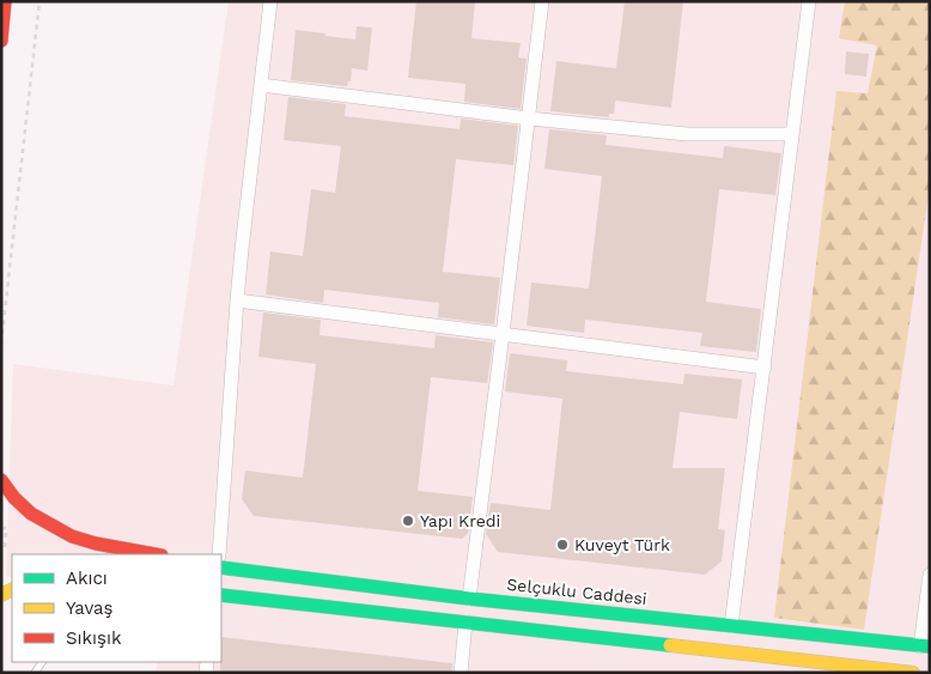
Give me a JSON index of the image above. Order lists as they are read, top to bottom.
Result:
{
  "streets": {
    "main road": ["Selçuklu Caddesi"]
  },
  "places": ["Yapı Kredi", "Kuveyt Türk"],
  "legend": ["Akıcı", "Yavaş", "Sıkışık"]
}
